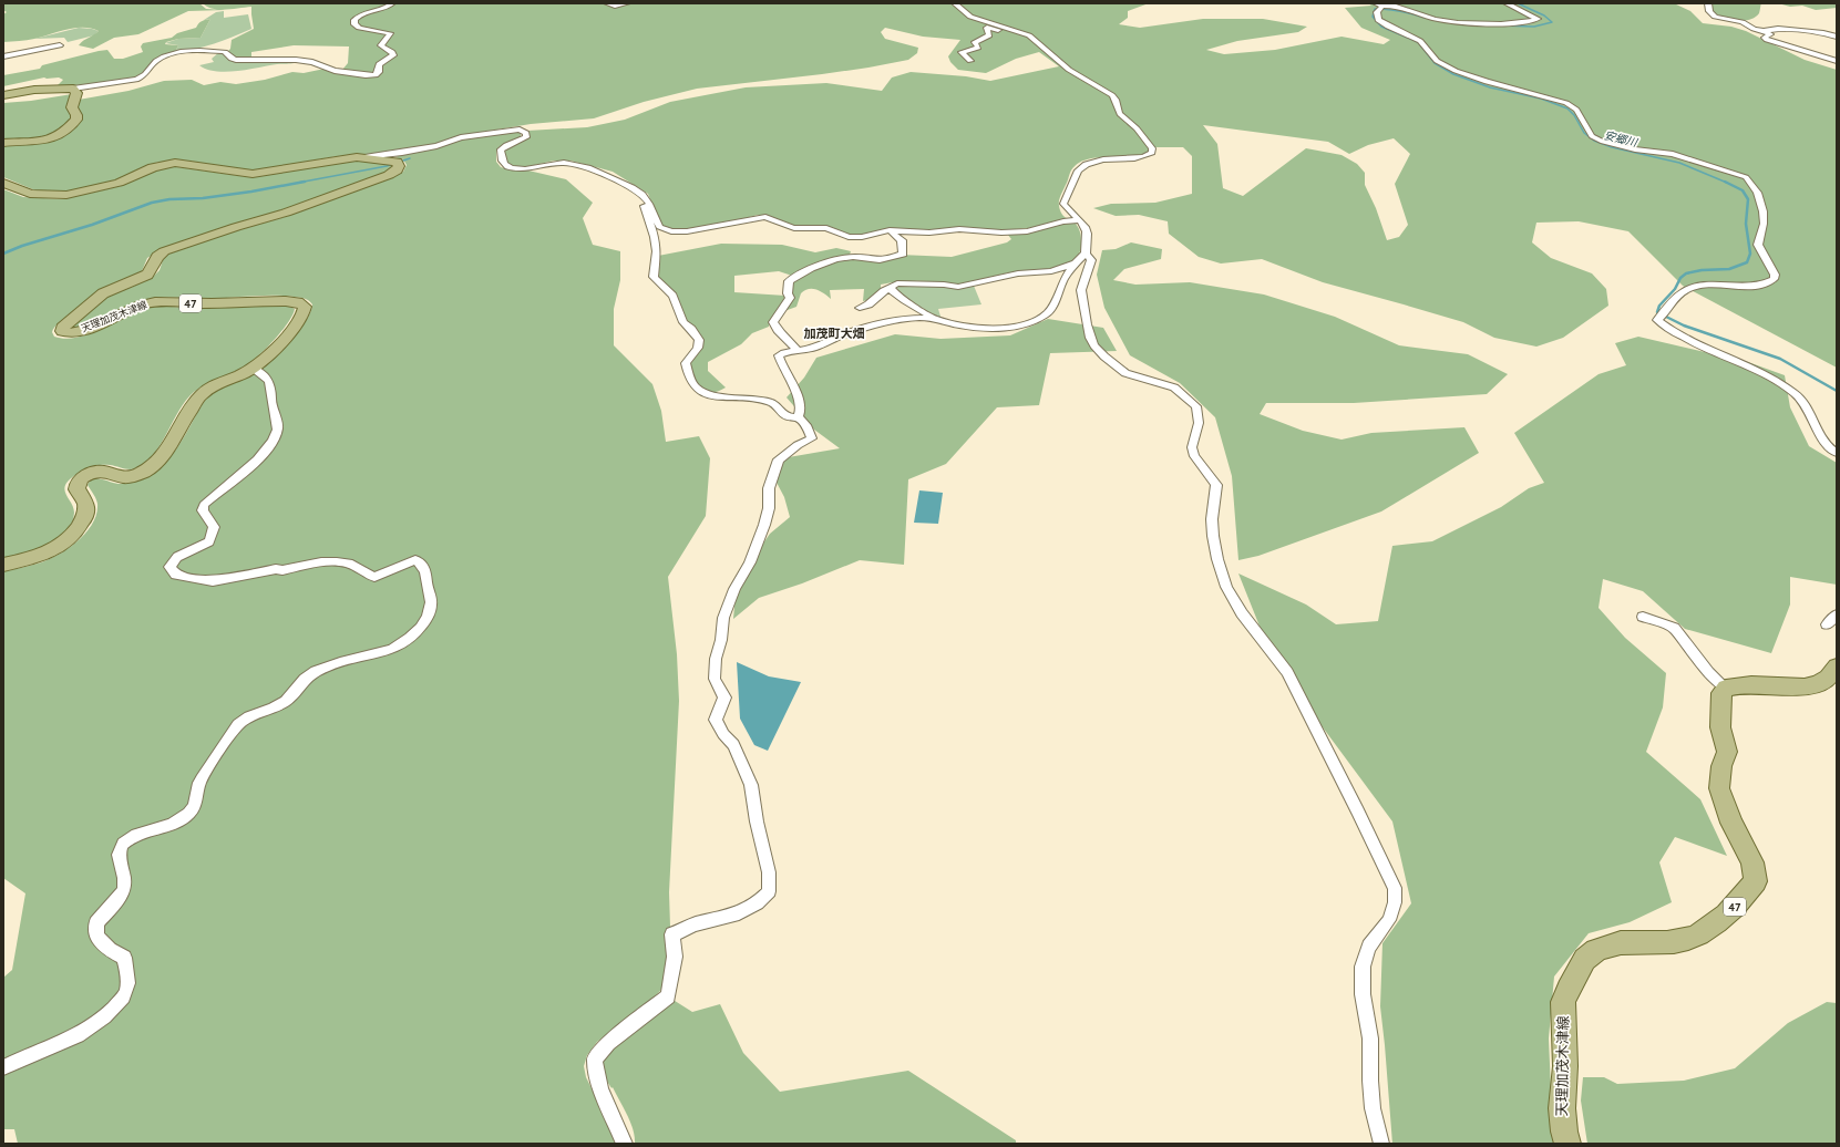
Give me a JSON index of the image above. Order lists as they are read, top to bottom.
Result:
{
  "streets": {
    "main road": ["47", "天理加茂木津線"]
  },
  "districts": ["加茂町大畑"],
  "water": ["安郷川"]
}
